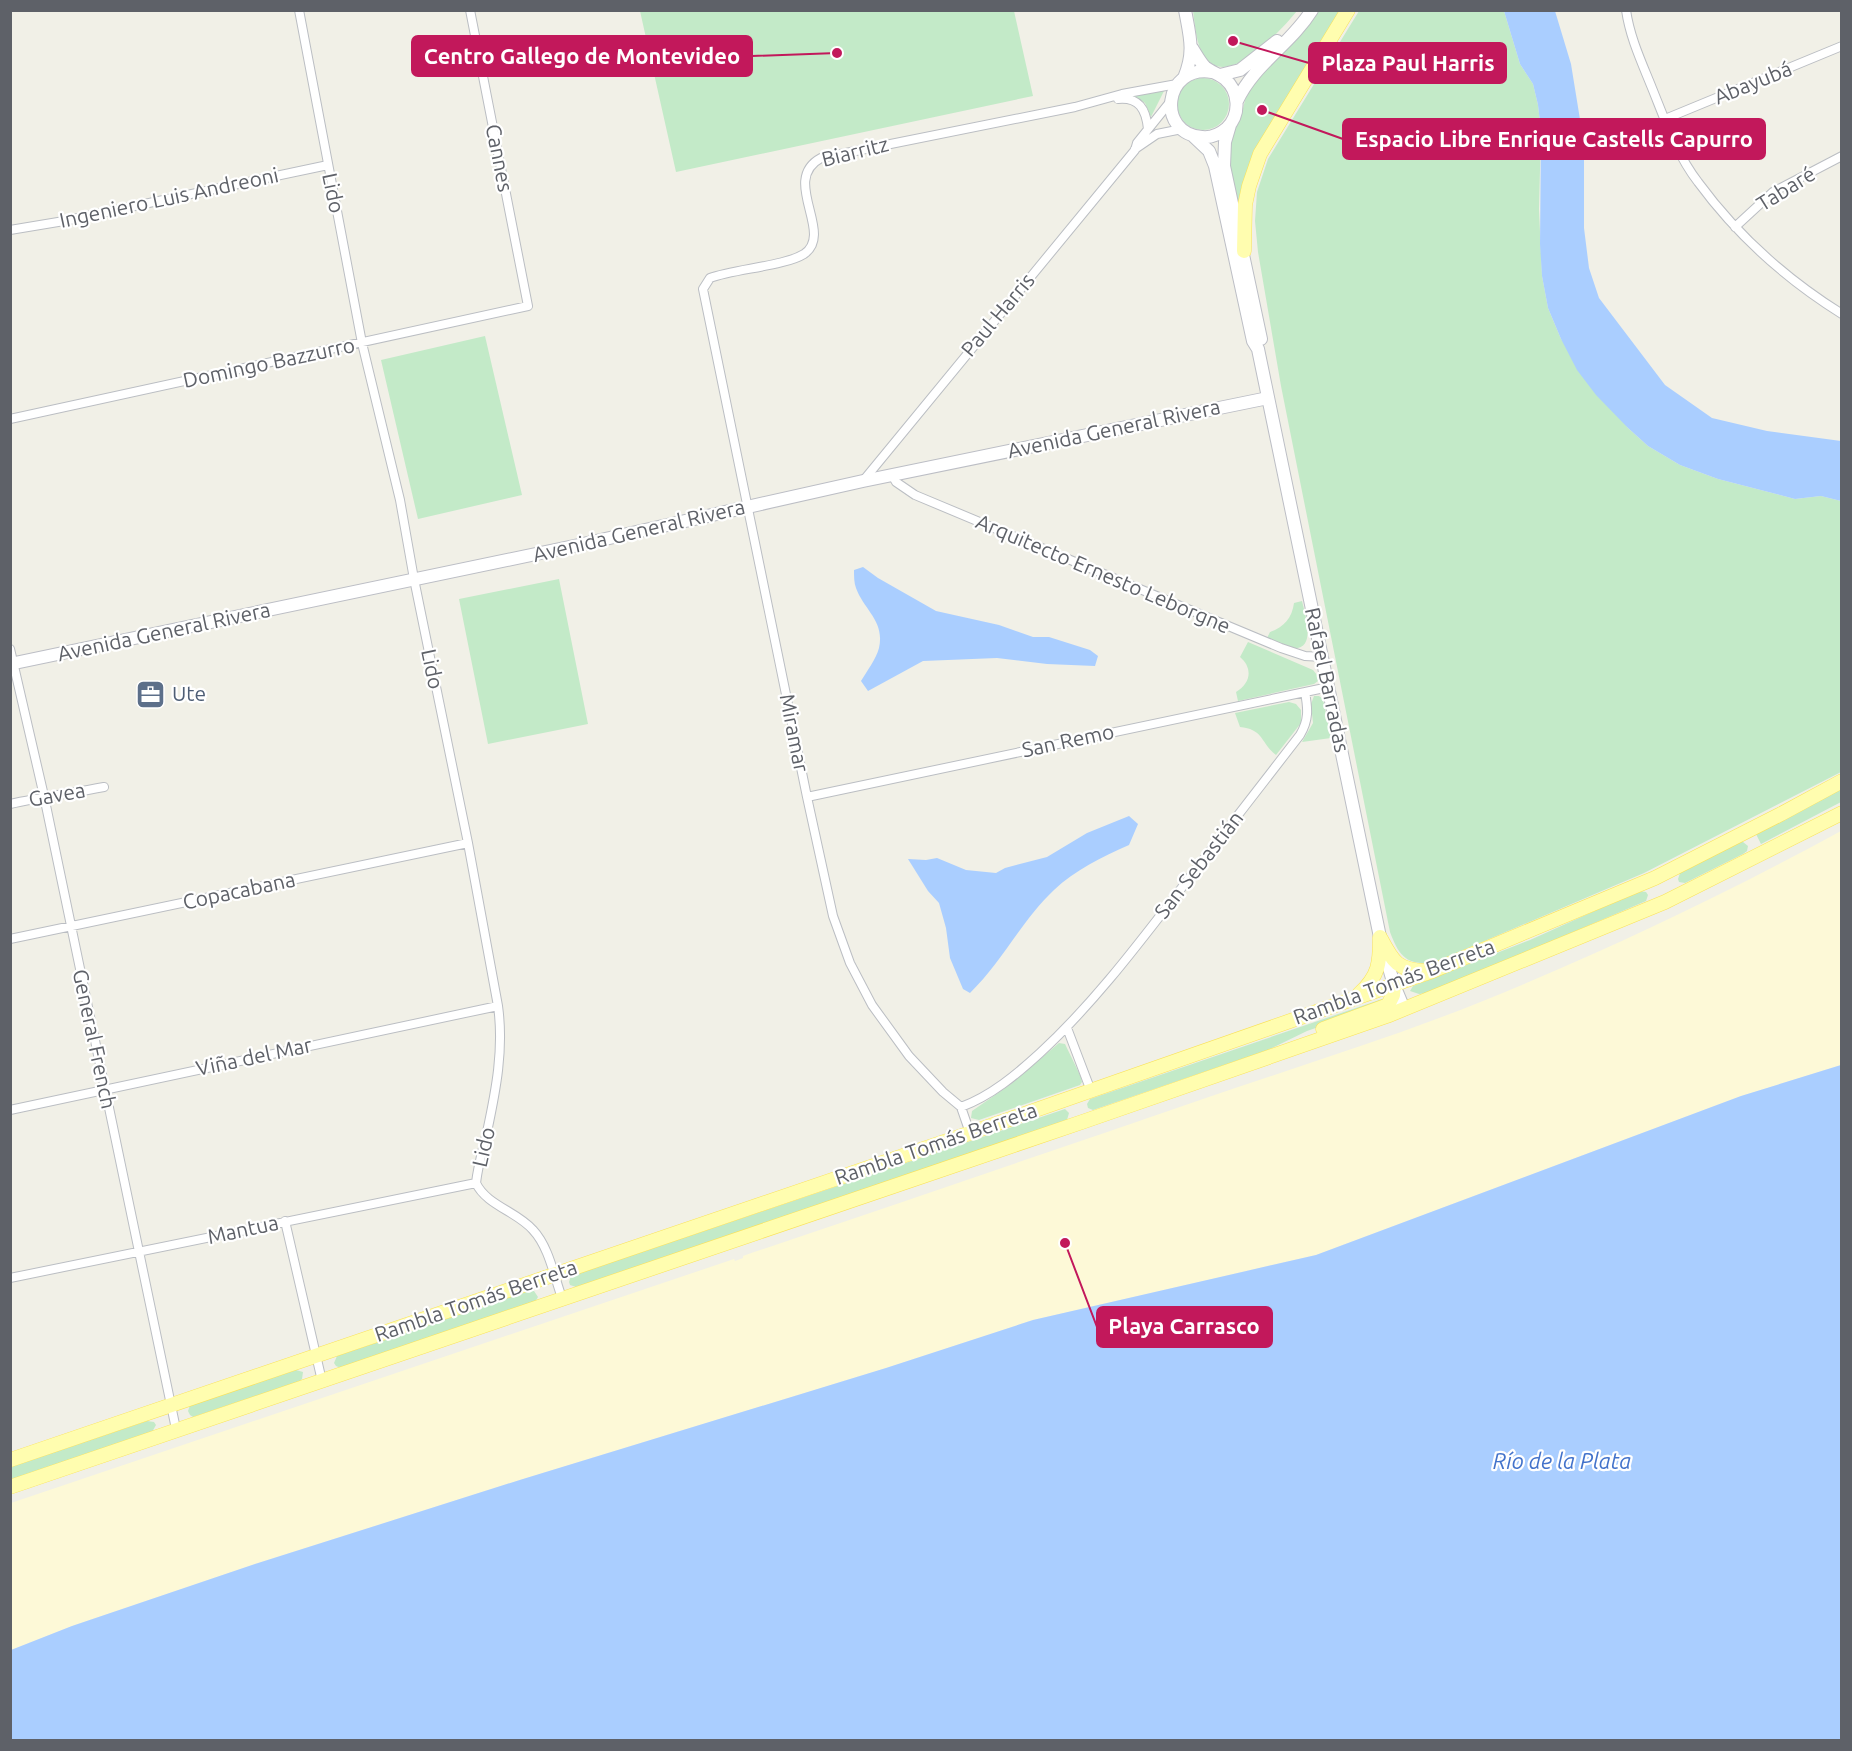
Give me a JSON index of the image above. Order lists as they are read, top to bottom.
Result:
{
  "streets": {
    "main road": ["Avenida General Rivera", "Rafael Barradas", "Rambla Tomás Berreta"],
    "street": [
      "Abayubá",
      "Biarritz",
      "Cannes",
      "Tabaré",
      "Lido",
      "Ingeniero Luis Andreoni",
      "Paul Harris",
      "Domingo Bazzurro",
      "Arquitecto Ernesto Leborgne",
      "Miramar",
      "San Remo",
      "Gavea",
      "San Sebastián",
      "Copacabana",
      "General French",
      "Viña del Mar",
      "Mantua"
    ]
  },
  "crossings": [
    ["Biarritz", "Paul Harris"],
    ["Biarritz", "Rafael Barradas"],
    ["Biarritz", "Miramar"],
    ["Cannes", "Domingo Bazzurro"],
    ["Lido", "Ingeniero Luis Andreoni"],
    ["Lido", "Domingo Bazzurro"],
    ["Lido", "Avenida General Rivera"],
    ["Lido", "Copacabana"],
    ["Lido", "Rambla Tomás Berreta"],
    ["Lido", "Viña del Mar"],
    ["Lido", "Mantua"],
    ["Paul Harris", "Avenida General Rivera"],
    ["Paul Harris", "Rafael Barradas"],
    ["Avenida General Rivera", "Arquitecto Ernesto Leborgne"],
    ["Avenida General Rivera", "Rafael Barradas"],
    ["Avenida General Rivera", "Miramar"],
    ["Avenida General Rivera", "General French"],
    ["Arquitecto Ernesto Leborgne", "Rafael Barradas"],
    ["Rafael Barradas", "San Remo"],
    ["Rafael Barradas", "Rambla Tomás Berreta"],
    ["Miramar", "San Remo"],
    ["Miramar", "San Sebastián"],
    ["Miramar", "Rambla Tomás Berreta"],
    ["San Remo", "San Sebastián"],
    ["Gavea", "General French"],
    ["Copacabana", "General French"],
    ["Rambla Tomás Berreta", "General French"],
    ["General French", "Viña del Mar"],
    ["General French", "Mantua"]
  ],
  "water": ["Río de la Plata"],
  "places": {
    "other": [
      "Plaza Paul Harris",
      "Centro Gallego de Montevideo",
      "Espacio Libre Enrique Castells Capurro",
      "Playa Carrasco"
    ],
    "office": ["Ute"]
  }
}
